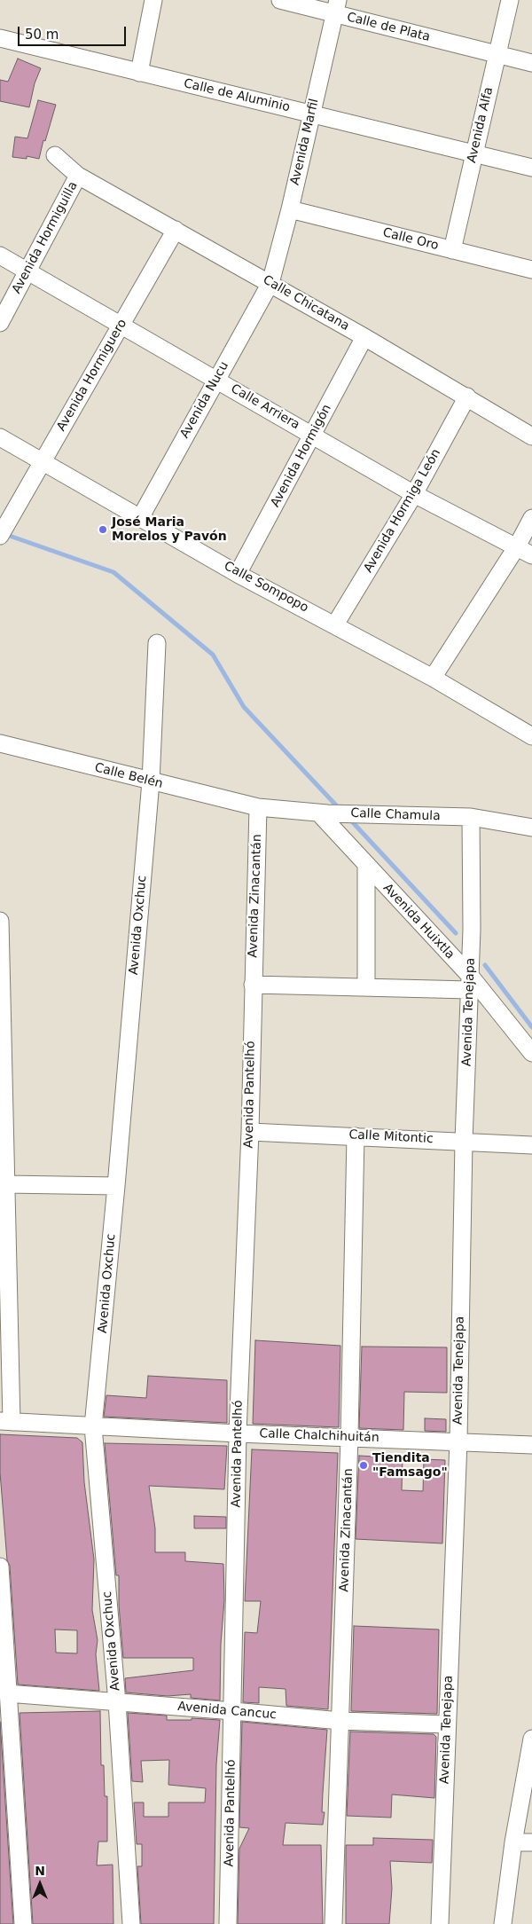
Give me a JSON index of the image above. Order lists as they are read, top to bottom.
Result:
{
  "streets": {
    "street": [
      "Calle de Plata",
      "Calle de Aluminio",
      "Avenida Alfa",
      "Avenida Marfil",
      "Avenida Hormiguilla",
      "Calle Oro",
      "Calle Chicatana",
      "Avenida Hormiguero",
      "Avenida Nucu",
      "Calle Arriera",
      "Avenida Hormigón",
      "Avenida Hormiga León",
      "Calle Sompopo",
      "Calle Belén",
      "Calle Chamula",
      "Avenida Zinacantán",
      "Avenida Huixtla",
      "Avenida Oxchuc",
      "Avenida Tenejapa",
      "Avenida Pantelhó",
      "Calle Mitontic",
      "Calle Chalchihuitán",
      "Avenida Cancuc"
    ]
  },
  "crossings": [
    ["Calle de Plata", "Avenida Alfa"],
    ["Calle de Plata", "Avenida Marfil"],
    ["Calle de Aluminio", "Avenida Alfa"],
    ["Calle de Aluminio", "Avenida Marfil"],
    ["Avenida Alfa", "Calle Oro"],
    ["Avenida Marfil", "Calle Oro"],
    ["Avenida Marfil", "Calle Chicatana"],
    ["Avenida Marfil", "Avenida Nucu"],
    ["Avenida Hormiguilla", "Calle Chicatana"],
    ["Avenida Hormiguilla", "Calle Arriera"],
    ["Calle Chicatana", "Avenida Hormiguero"],
    ["Calle Chicatana", "Avenida Nucu"],
    ["Calle Chicatana", "Avenida Hormigón"],
    ["Calle Chicatana", "Avenida Hormiga León"],
    ["Avenida Hormiguero", "Calle Arriera"],
    ["Avenida Hormiguero", "Calle Sompopo"],
    ["Avenida Nucu", "Calle Arriera"],
    ["Avenida Nucu", "Calle Sompopo"],
    ["Calle Arriera", "Avenida Hormigón"],
    ["Calle Arriera", "Avenida Hormiga León"],
    ["Avenida Hormigón", "Calle Sompopo"],
    ["Avenida Hormiga León", "Calle Sompopo"],
    ["Calle Belén", "Calle Chamula"],
    ["Calle Belén", "Avenida Zinacantán"],
    ["Calle Belén", "Avenida Oxchuc"],
    ["Calle Chamula", "Avenida Zinacantán"],
    ["Calle Chamula", "Avenida Huixtla"],
    ["Calle Chamula", "Avenida Tenejapa"],
    ["Avenida Zinacantán", "Avenida Pantelhó"],
    ["Avenida Zinacantán", "Calle Mitontic"],
    ["Avenida Zinacantán", "Calle Chalchihuitán"],
    ["Avenida Zinacantán", "Avenida Cancuc"],
    ["Avenida Huixtla", "Avenida Tenejapa"],
    ["Avenida Oxchuc", "Calle Chalchihuitán"],
    ["Avenida Oxchuc", "Avenida Cancuc"],
    ["Avenida Tenejapa", "Calle Mitontic"],
    ["Avenida Tenejapa", "Calle Chalchihuitán"],
    ["Avenida Tenejapa", "Avenida Cancuc"],
    ["Avenida Pantelhó", "Calle Mitontic"],
    ["Avenida Pantelhó", "Calle Chalchihuitán"],
    ["Avenida Pantelhó", "Avenida Cancuc"]
  ],
  "places": ["José Maria Morelos y Pavón", "Tiendita \"Famsago\""],
  "scale_bar": "50 m",
  "north": "top"
}
